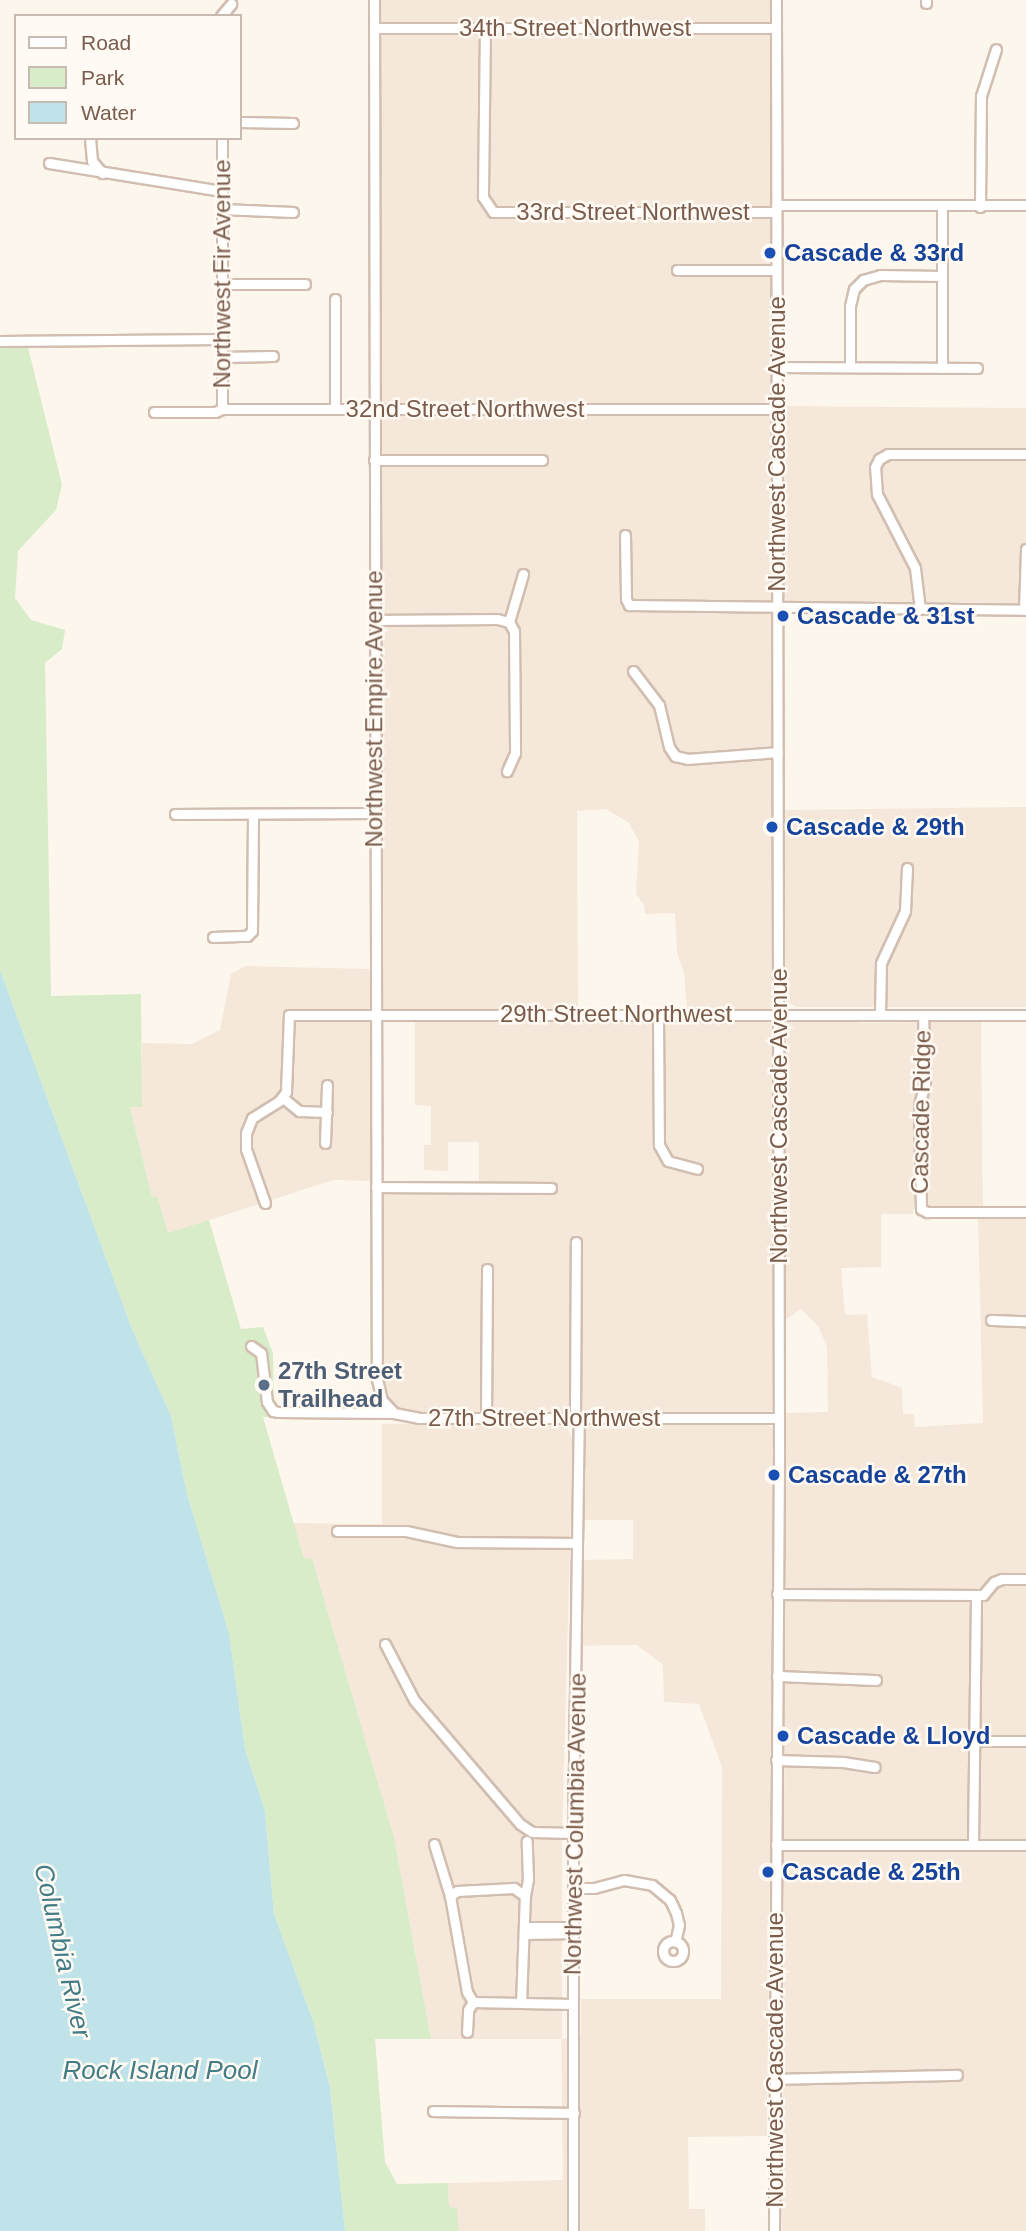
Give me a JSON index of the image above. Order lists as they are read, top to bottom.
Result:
{
  "streets": {
    "street": [
      "34th Street Northwest",
      "33rd Street Northwest",
      "Northwest Fir Avenue",
      "32nd Street Northwest",
      "Northwest Cascade Avenue",
      "Northwest Empire Avenue",
      "29th Street Northwest",
      "Cascade Ridge",
      "27th Street Northwest",
      "Northwest Columbia Avenue"
    ]
  },
  "crossings": [
    ["34th Street Northwest", "33rd Street Northwest"],
    ["34th Street Northwest", "Northwest Cascade Avenue"],
    ["34th Street Northwest", "Northwest Empire Avenue"],
    ["33rd Street Northwest", "Northwest Cascade Avenue"],
    ["Northwest Fir Avenue", "32nd Street Northwest"],
    ["32nd Street Northwest", "Northwest Cascade Avenue"],
    ["32nd Street Northwest", "Northwest Empire Avenue"],
    ["Northwest Cascade Avenue", "29th Street Northwest"],
    ["Northwest Cascade Avenue", "27th Street Northwest"],
    ["Northwest Empire Avenue", "29th Street Northwest"],
    ["Northwest Empire Avenue", "27th Street Northwest"],
    ["29th Street Northwest", "Cascade Ridge"],
    ["27th Street Northwest", "Northwest Columbia Avenue"]
  ],
  "water": ["Columbia River", "Rock Island Pool"],
  "places": [
    "Cascade & 33rd",
    "Cascade & 31st",
    "Cascade & 29th",
    "27th Street Trailhead",
    "Cascade & 27th",
    "Cascade & Lloyd",
    "Cascade & 25th"
  ],
  "legend": ["Road", "Park", "Water"]
}
